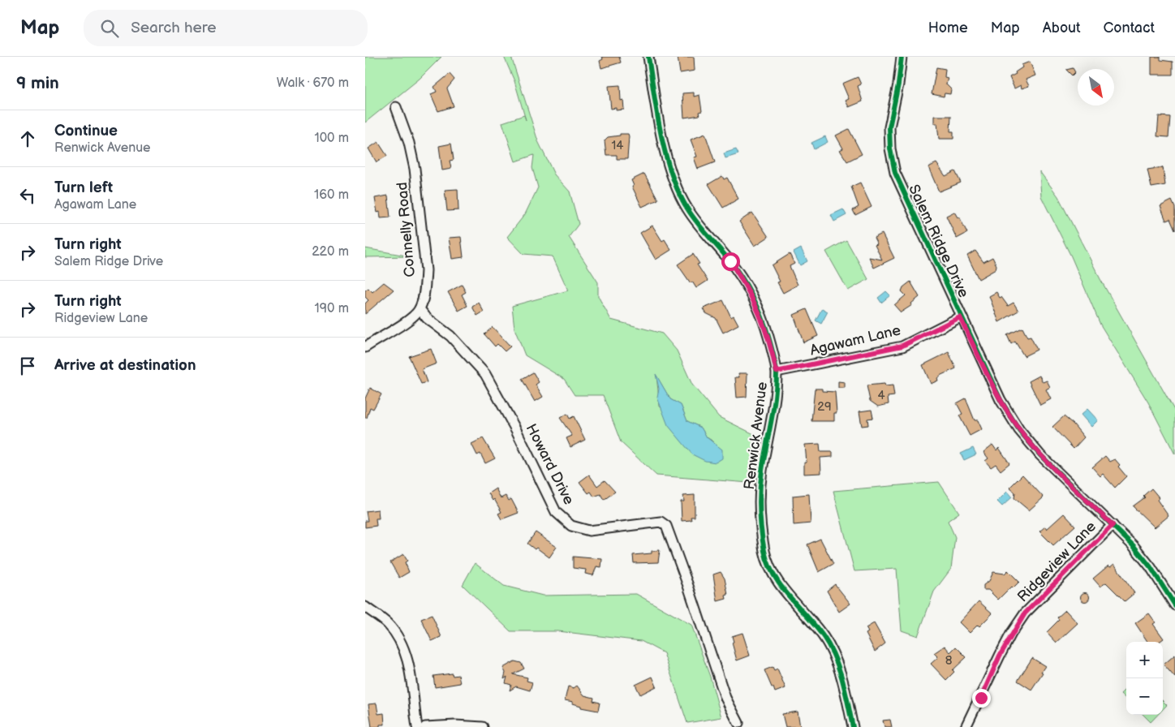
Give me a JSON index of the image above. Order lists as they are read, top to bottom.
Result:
{
  "streets": {
    "street": [
      "Connelly Road",
      "Salem Ridge Drive",
      "Agawam Lane",
      "Renwick Avenue",
      "Howard Drive",
      "Ridgeview Lane"
    ]
  },
  "crossings": [
    ["Connelly Road", "Howard Drive"],
    ["Salem Ridge Drive", "Agawam Lane"],
    ["Salem Ridge Drive", "Ridgeview Lane"],
    ["Agawam Lane", "Renwick Avenue"]
  ],
  "house_numbers": [
    "14",
    "4",
    "29",
    "8"
  ],
  "north": "bottom right",
  "page": {
    "header": "Map",
    "search": "Search here",
    "nav": [
      "Home",
      "Map",
      "About",
      "Contact"
    ],
    "heading": ["9 min", "Walk · 670 m"],
    "list": [
      ["Continue", "Renwick Avenue", "100 m"],
      ["Turn left", "Agawam Lane", "160 m"],
      ["Turn right", "Salem Ridge Drive", "220 m"],
      ["Turn right", "Ridgeview Lane", "190 m"],
      "Arrive at destination"
    ],
    "map_buttons": ["+", "−"]
  }
}
